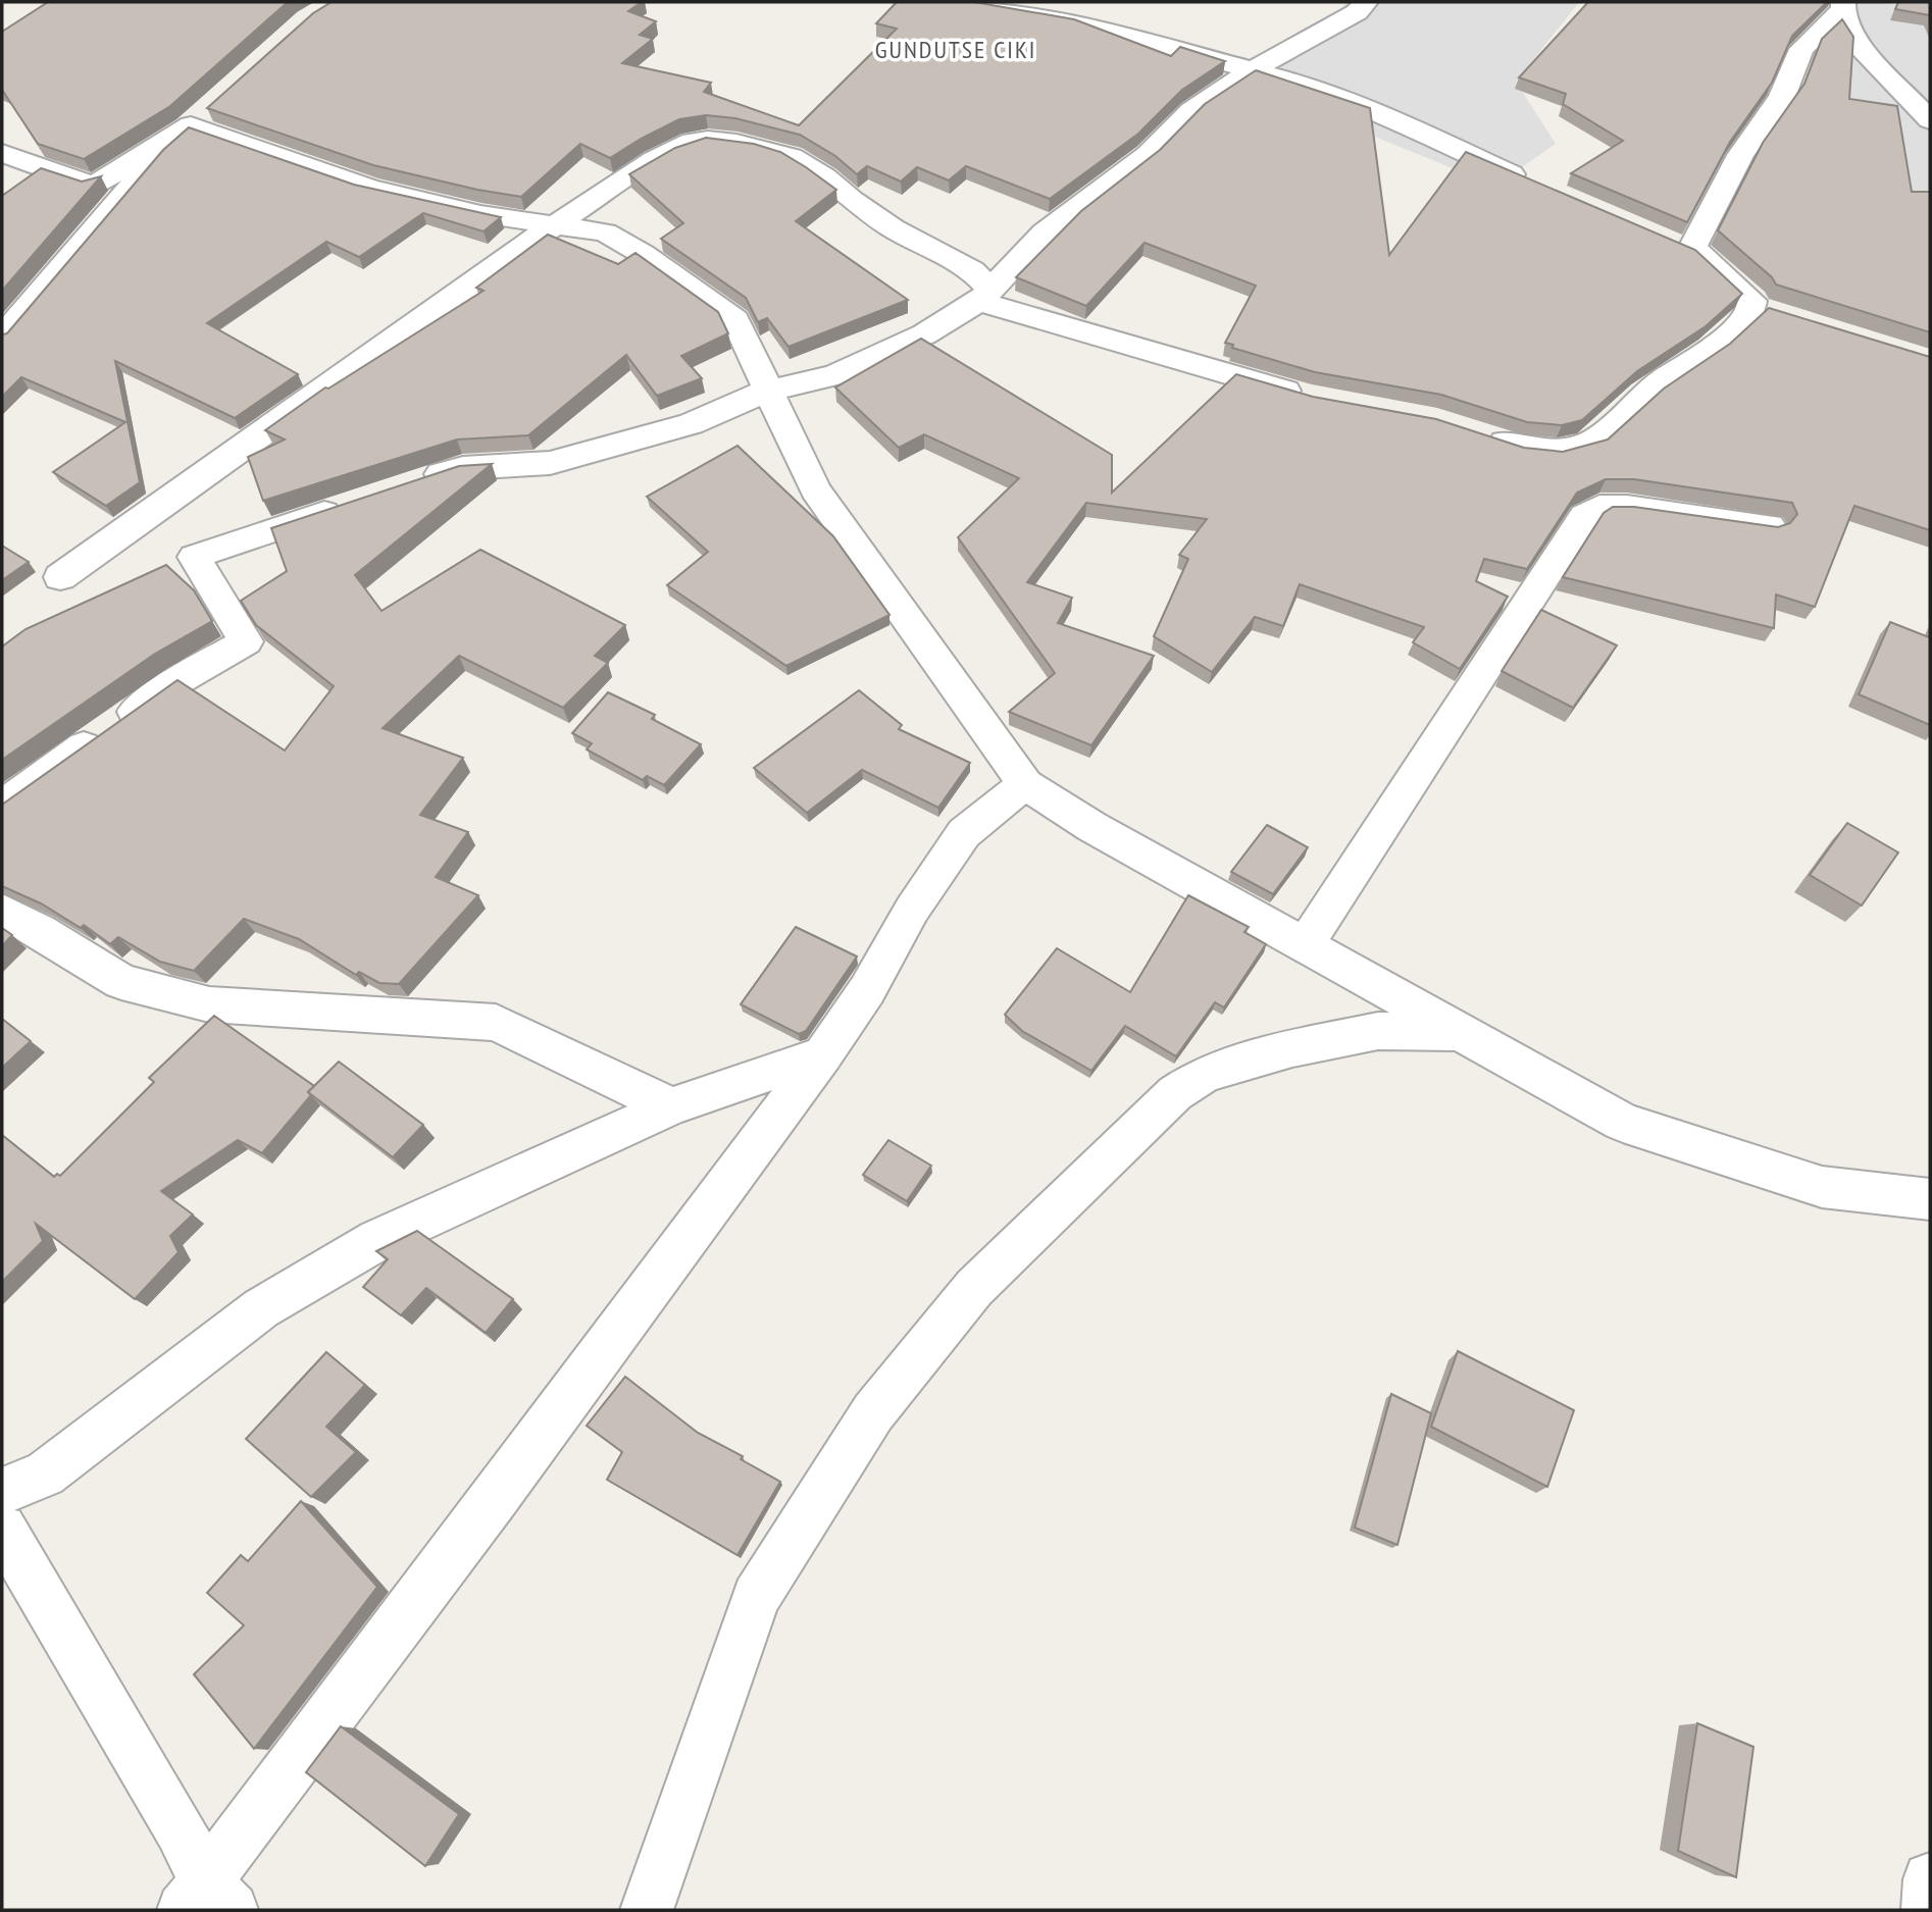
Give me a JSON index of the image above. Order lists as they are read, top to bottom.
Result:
{
  "districts": ["GUNDUTSE CIKI"]
}
